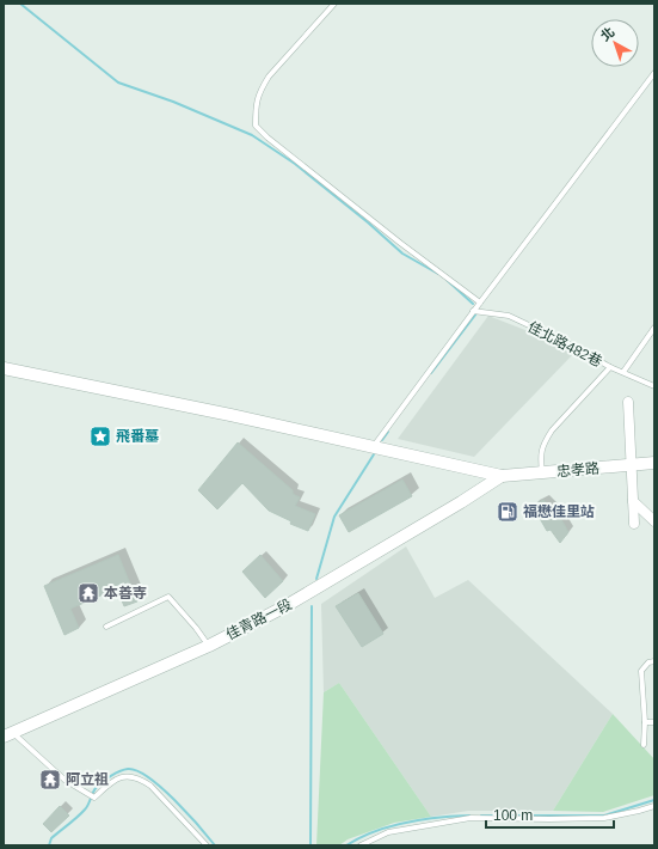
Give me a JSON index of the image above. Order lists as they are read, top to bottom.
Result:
{
  "streets": {
    "street": ["忠孝路", "佳青路一段"],
    "lane": ["佳北路482巷"]
  },
  "crossings": [
    ["忠孝路", "佳青路一段"]
  ],
  "places": {
    "place": ["飛番墓"],
    "fuel station": ["福懋佳里站"],
    "temple": ["本善寺", "阿立祖"]
  },
  "scale_bar": "100 m",
  "north": "top left"
}
